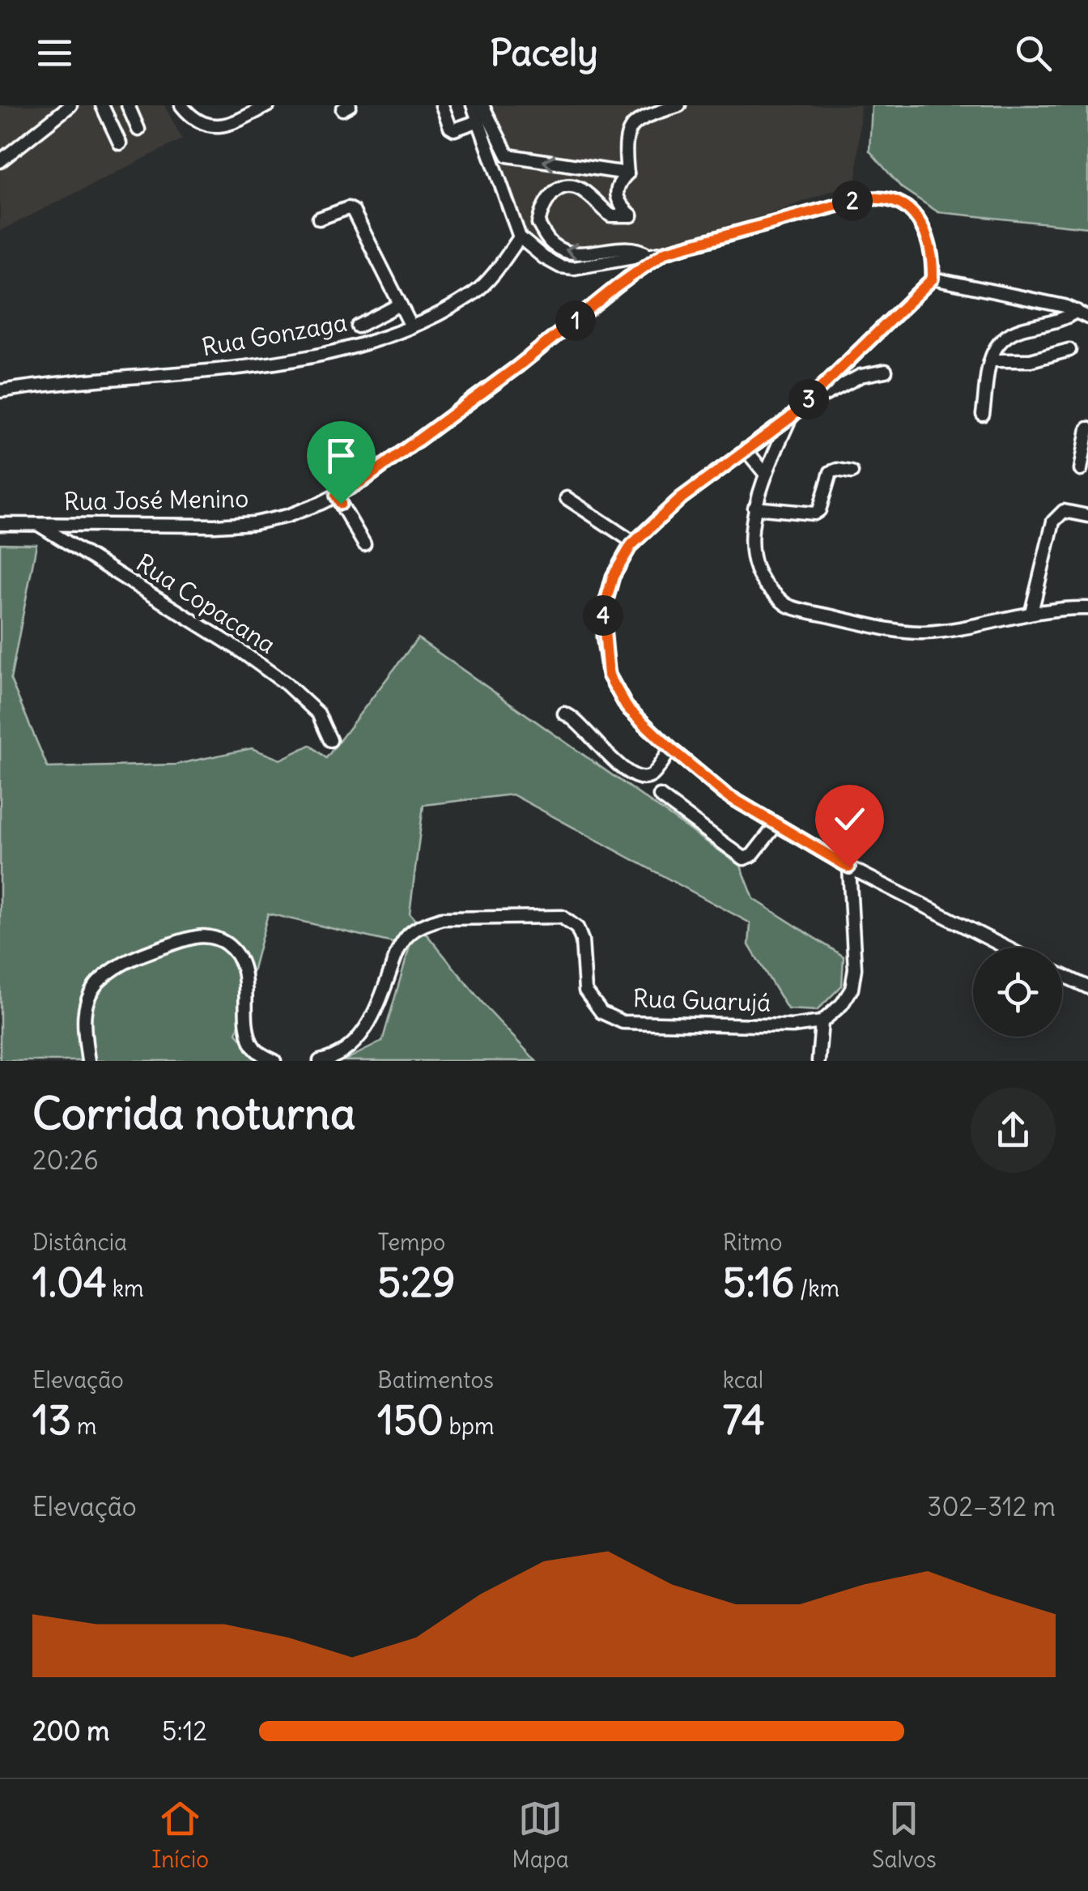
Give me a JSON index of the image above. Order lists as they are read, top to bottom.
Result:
{
  "streets": {
    "street": [
      "Rua Gonzaga",
      "Rua José Menino",
      "Rua Copacana",
      "Rua Guarujá"
    ]
  },
  "crossings": [
    ["Rua José Menino", "Rua Copacana"]
  ],
  "page": {
    "header": "Pacely",
    "pins": [
      "2",
      "1",
      "3",
      "4"
    ],
    "heading": ["Corrida noturna", "20:26"],
    "stats": [
      ["Distância", "1.04 km"],
      ["Tempo", "5:29"],
      ["Ritmo", "5:16 /km"],
      ["Elevação", "13 m"],
      ["Batimentos", "150 bpm"],
      ["kcal", "74"]
    ],
    "chart": ["Elevação", "302–312 m"],
    "list": [
      {
        "name": "200 m",
        "note": "5:12"
      }
    ],
    "tabs": ["Início", "Mapa", "Salvos"]
  }
}
